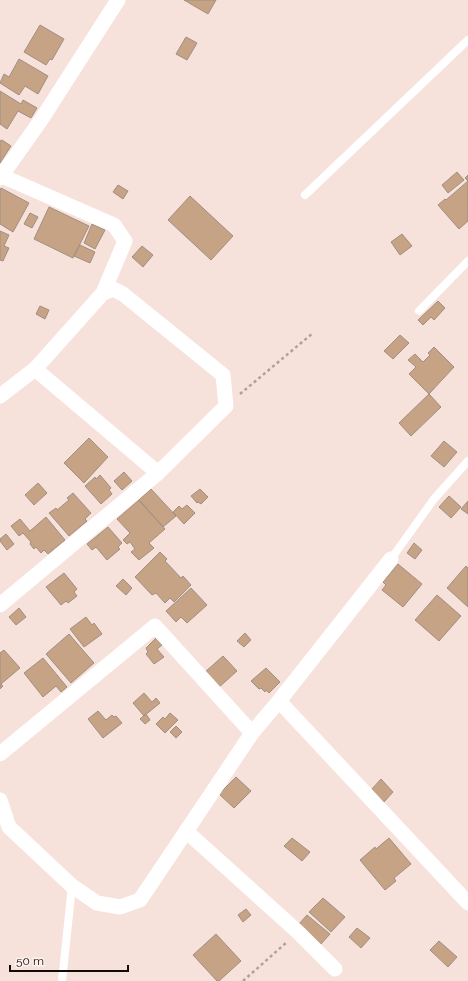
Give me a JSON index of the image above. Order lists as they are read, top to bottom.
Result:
{
  "scale_bar": "50 m"
}
